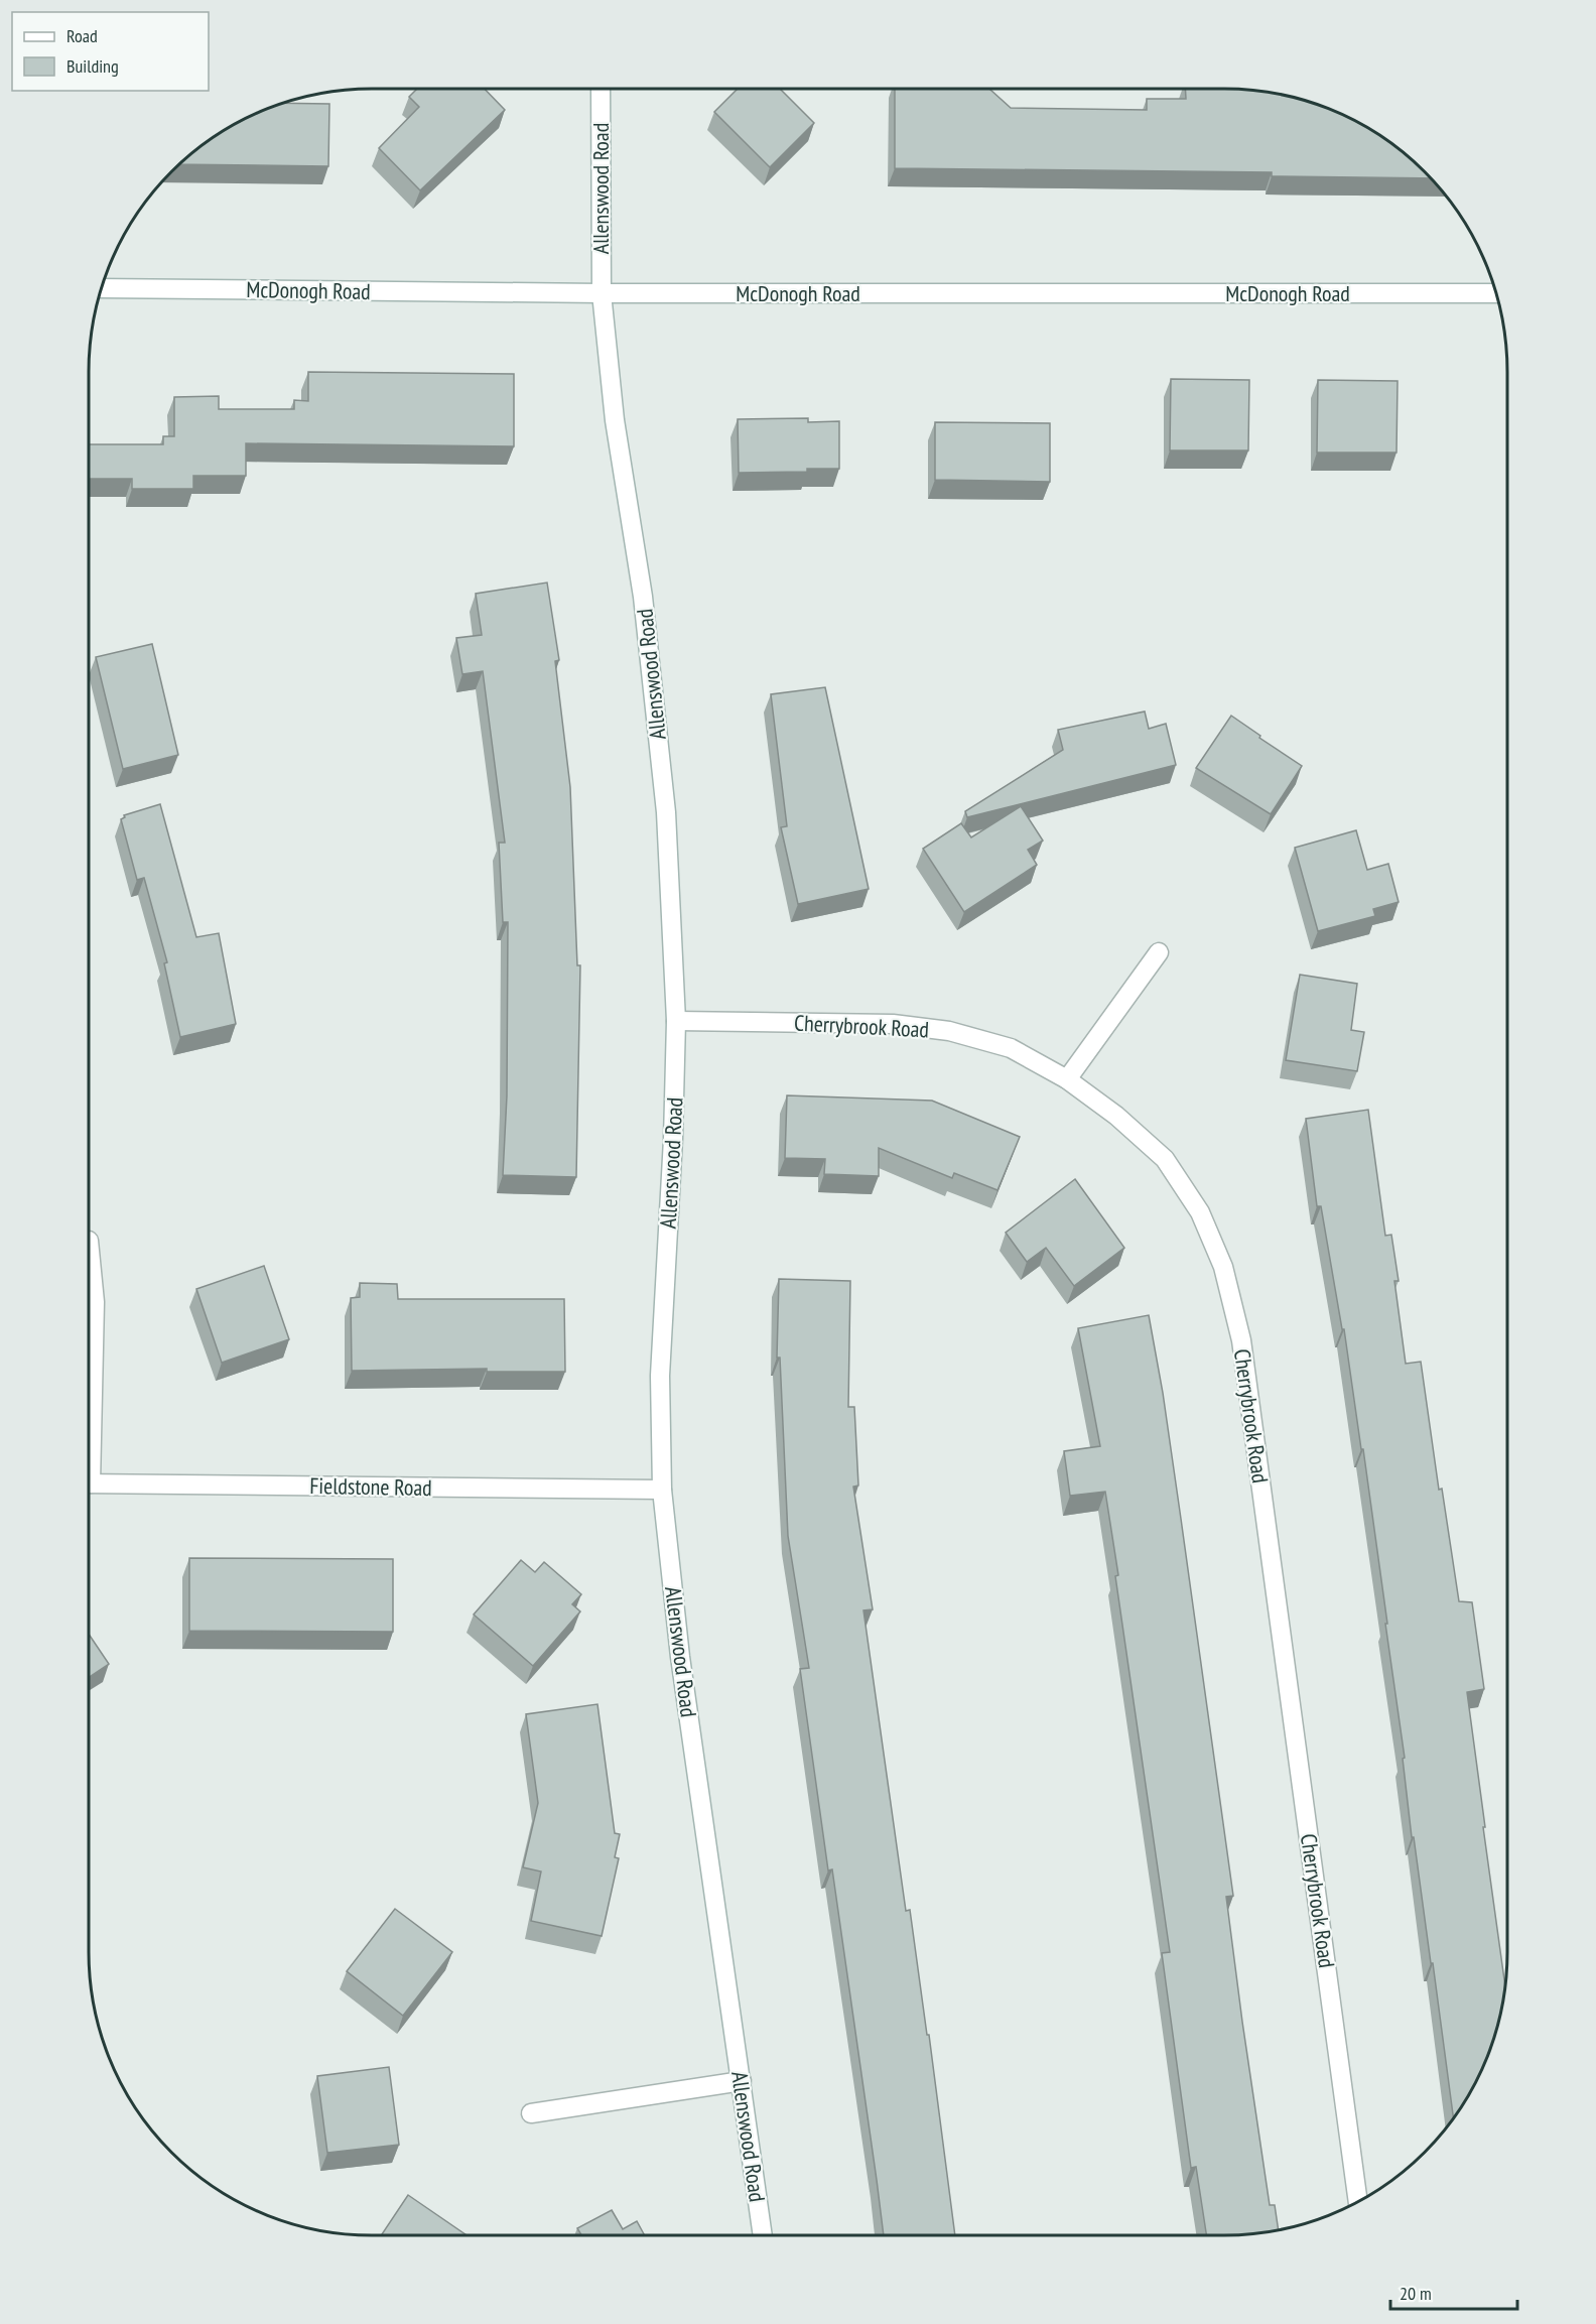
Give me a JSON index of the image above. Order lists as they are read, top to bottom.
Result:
{
  "streets": {
    "street": [
      "Allenswood Road",
      "McDonogh Road",
      "Cherrybrook Road",
      "Fieldstone Road"
    ]
  },
  "crossings": [
    ["Allenswood Road", "McDonogh Road"],
    ["Allenswood Road", "Cherrybrook Road"],
    ["Allenswood Road", "Fieldstone Road"]
  ],
  "legend": ["Road", "Building"],
  "scale_bar": "20 m"
}
